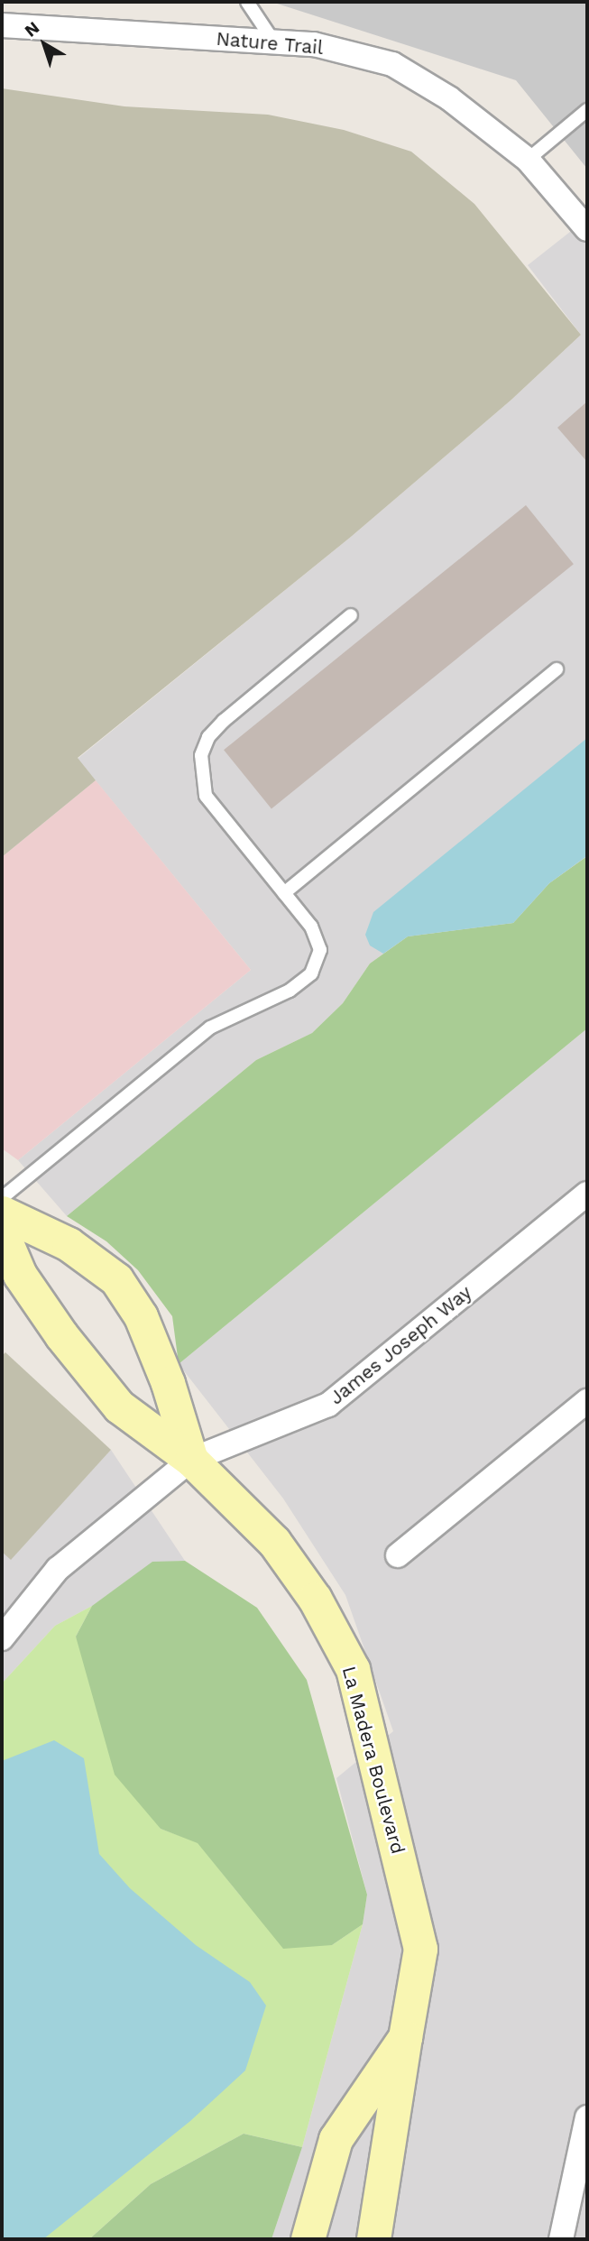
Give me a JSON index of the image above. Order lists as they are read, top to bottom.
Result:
{
  "streets": {
    "street": ["Nature Trail", "James Joseph Way", "La Madera Boulevard"]
  },
  "crossings": [
    ["James Joseph Way", "La Madera Boulevard"]
  ],
  "north": "top left"
}
